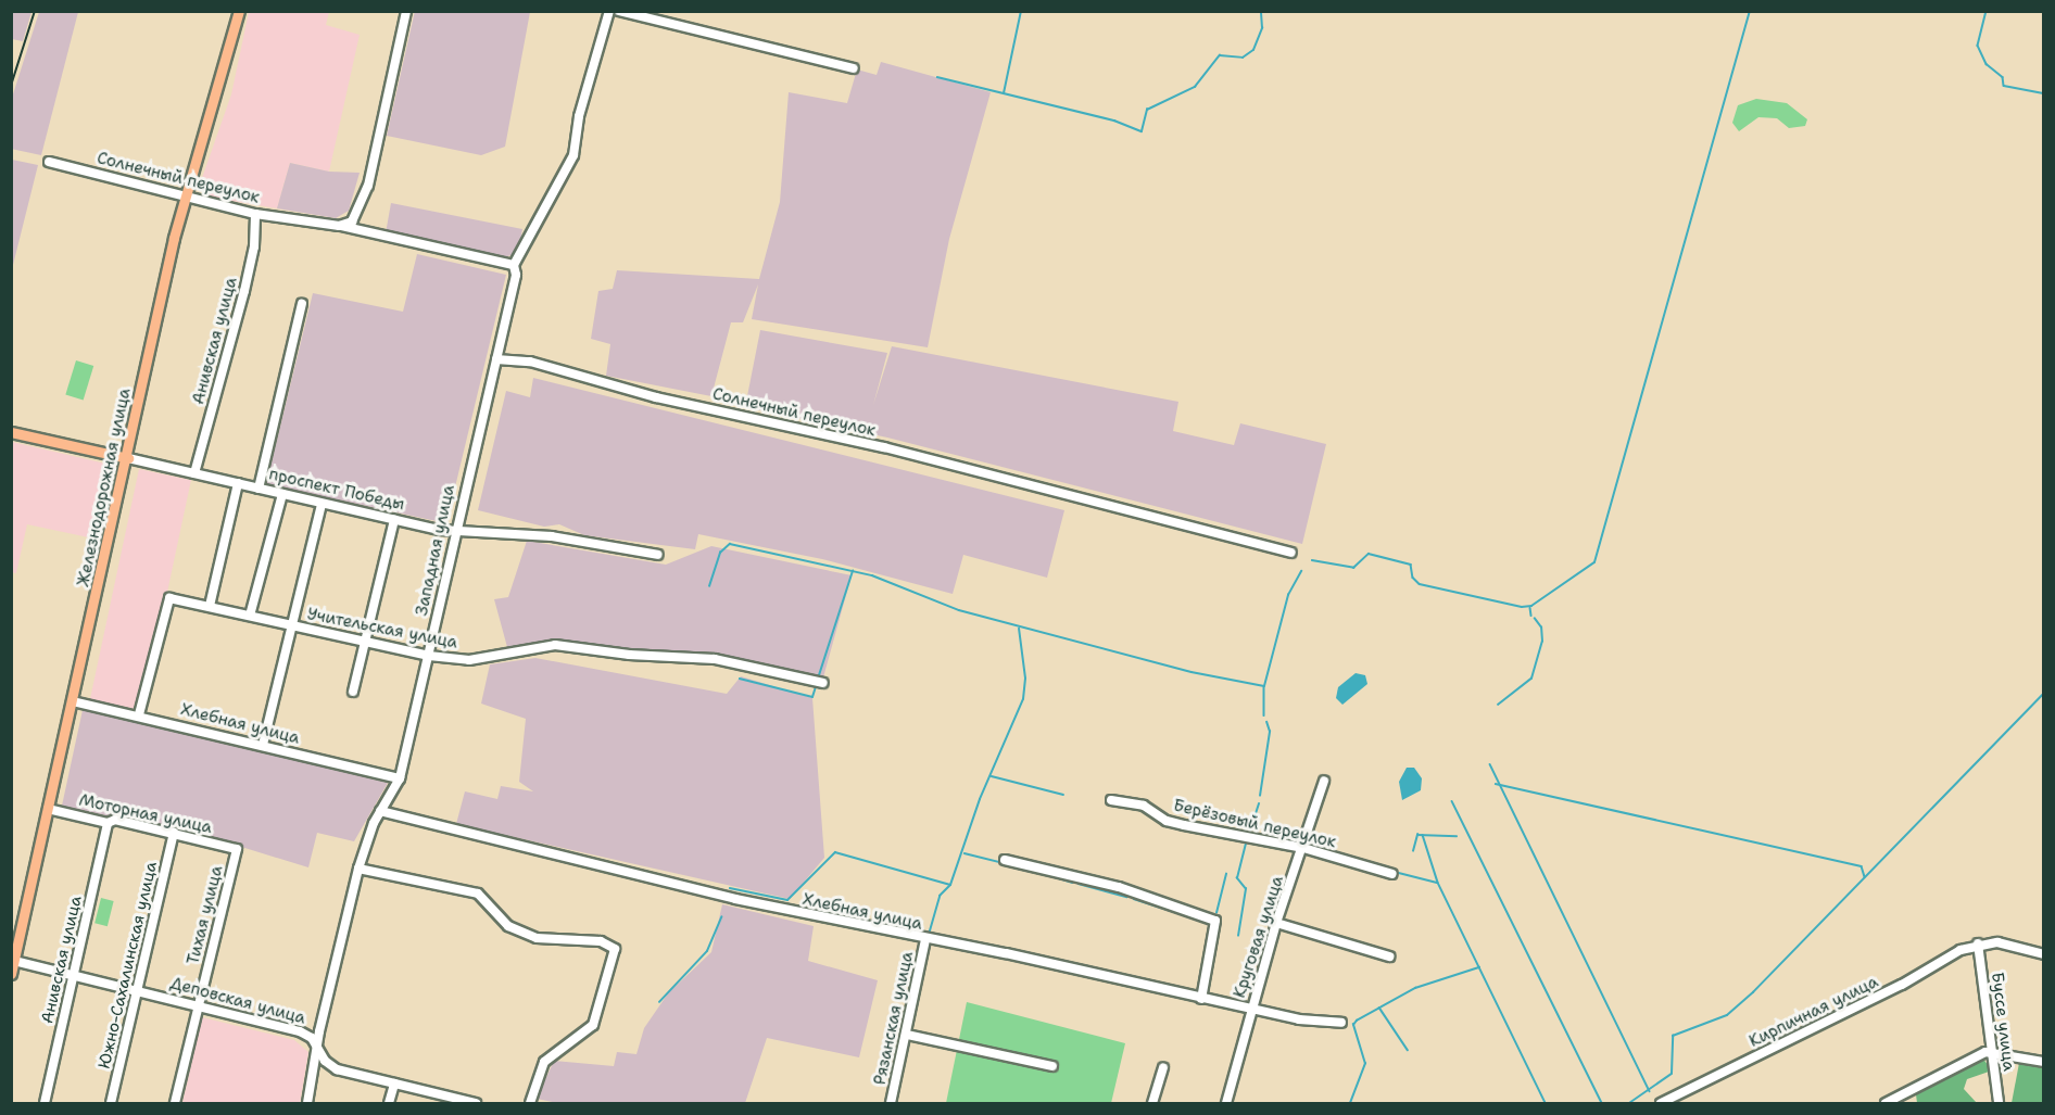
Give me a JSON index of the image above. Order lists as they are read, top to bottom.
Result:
{
  "streets": {
    "main road": ["Железнодорожная улица", "проспект Победы"],
    "street": [
      "Солнечный переулок",
      "Анивская улица",
      "Западная улица",
      "Учительская улица",
      "Хлебная улица",
      "Моторная улица",
      "Берёзовый переулок",
      "Тихая улица",
      "Круговая улица",
      "Южно-Сахалинская улица",
      "Деповская улица",
      "Кирпичная улица",
      "Рязанская улица",
      "Буссе улица"
    ]
  },
  "crossings": [
    ["Солнечный переулок", "Анивская улица"],
    ["Солнечный переулок", "Железнодорожная улица"],
    ["Солнечный переулок", "Западная улица"],
    ["Анивская улица", "проспект Победы"],
    ["Анивская улица", "Моторная улица"],
    ["Анивская улица", "Деповская улица"],
    ["Железнодорожная улица", "проспект Победы"],
    ["Железнодорожная улица", "Хлебная улица"],
    ["Железнодорожная улица", "Моторная улица"],
    ["Железнодорожная улица", "Деповская улица"],
    ["проспект Победы", "Западная улица"],
    ["Западная улица", "Учительская улица"],
    ["Западная улица", "Хлебная улица"],
    ["Западная улица", "Деповская улица"],
    ["Учительская улица", "Хлебная улица"],
    ["Хлебная улица", "Круговая улица"],
    ["Хлебная улица", "Рязанская улица"],
    ["Моторная улица", "Тихая улица"],
    ["Моторная улица", "Южно-Сахалинская улица"],
    ["Берёзовый переулок", "Круговая улица"],
    ["Тихая улица", "Деповская улица"],
    ["Южно-Сахалинская улица", "Деповская улица"],
    ["Кирпичная улица", "Буссе улица"]
  ]
}
